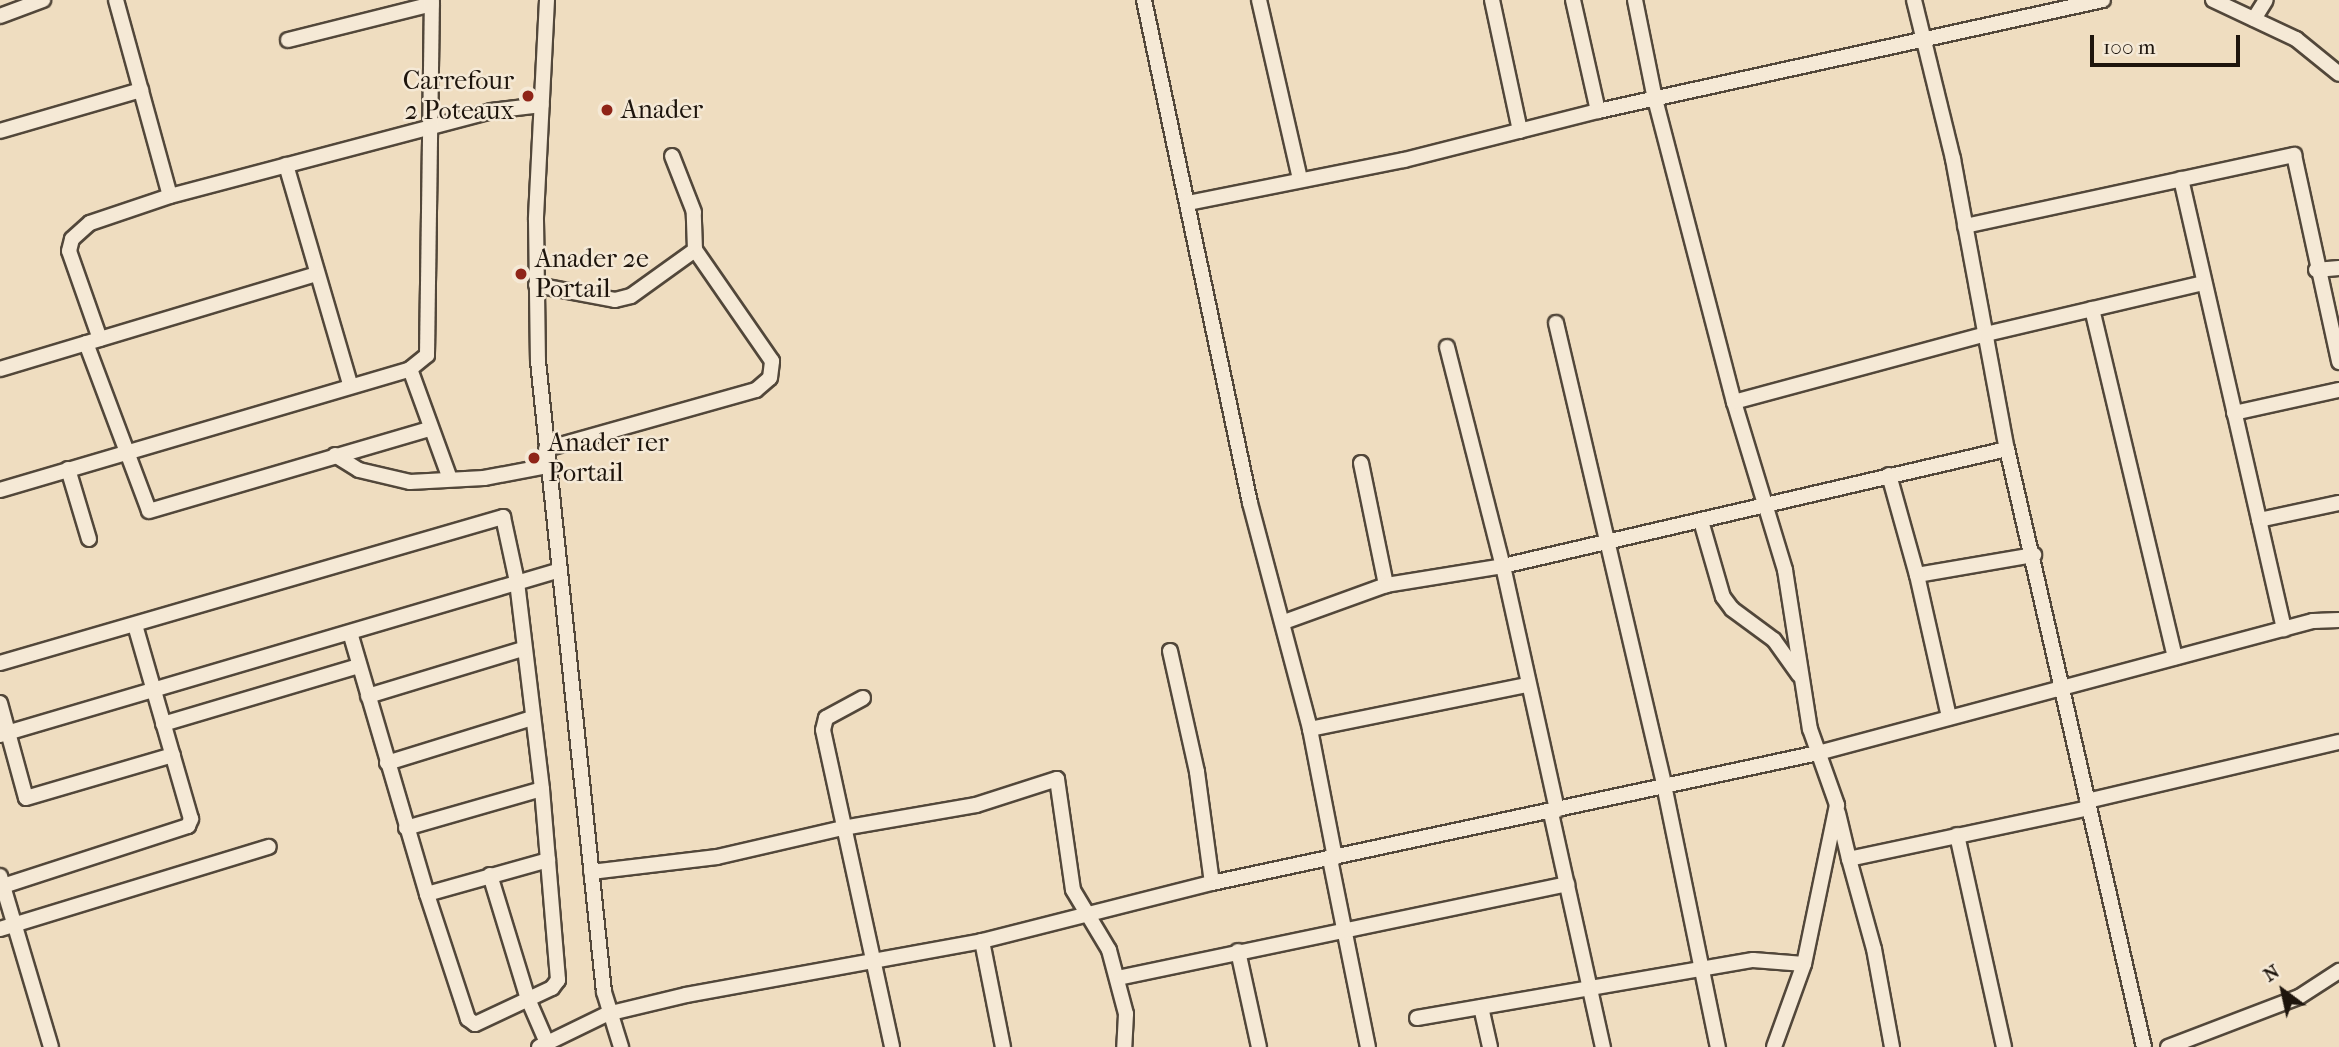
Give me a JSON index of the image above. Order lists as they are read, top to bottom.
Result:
{
  "places": [
    "Carrefour 2 Poteaux",
    "Anader",
    "Anader 2e Portail",
    "Anader 1er Portail"
  ],
  "scale_bar": "100 m",
  "north": "top left"
}
